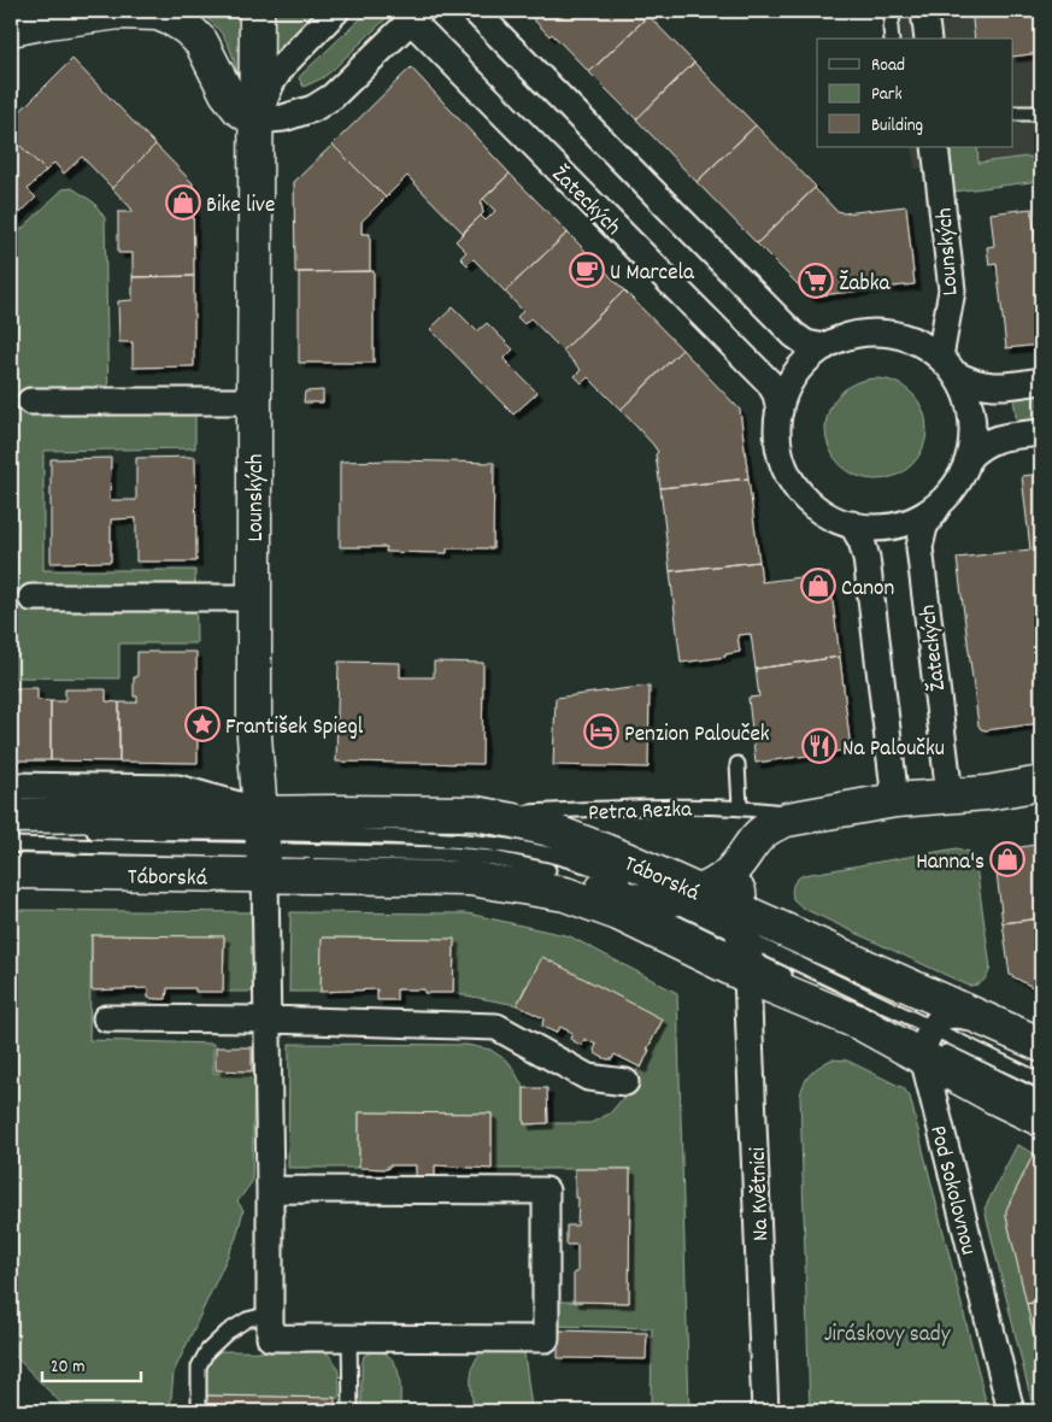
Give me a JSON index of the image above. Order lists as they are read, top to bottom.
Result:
{
  "streets": {
    "street": [
      "Žateckých",
      "Lounských",
      "Petra Rezka",
      "Táborská",
      "Pod Sokolovnou",
      "Na Květnici"
    ]
  },
  "crossings": [
    ["Žateckých", "Lounských"],
    ["Žateckých", "Petra Rezka"],
    ["Lounských", "Táborská"],
    ["Petra Rezka", "Táborská"],
    ["Táborská", "Pod Sokolovnou"],
    ["Táborská", "Na Květnici"]
  ],
  "parks": ["Jiráskovy sady"],
  "places": {
    "shop": ["Bike live", "Canon", "Hanna's"],
    "cafe": ["U Marcela"],
    "supermarket": ["Žabka"],
    "place": ["František Spiegl"],
    "hotel": ["Penzion Palouček"],
    "restaurant": ["Na Paloučku"]
  },
  "legend": ["Road", "Park", "Building"],
  "scale_bar": "20 m"
}
